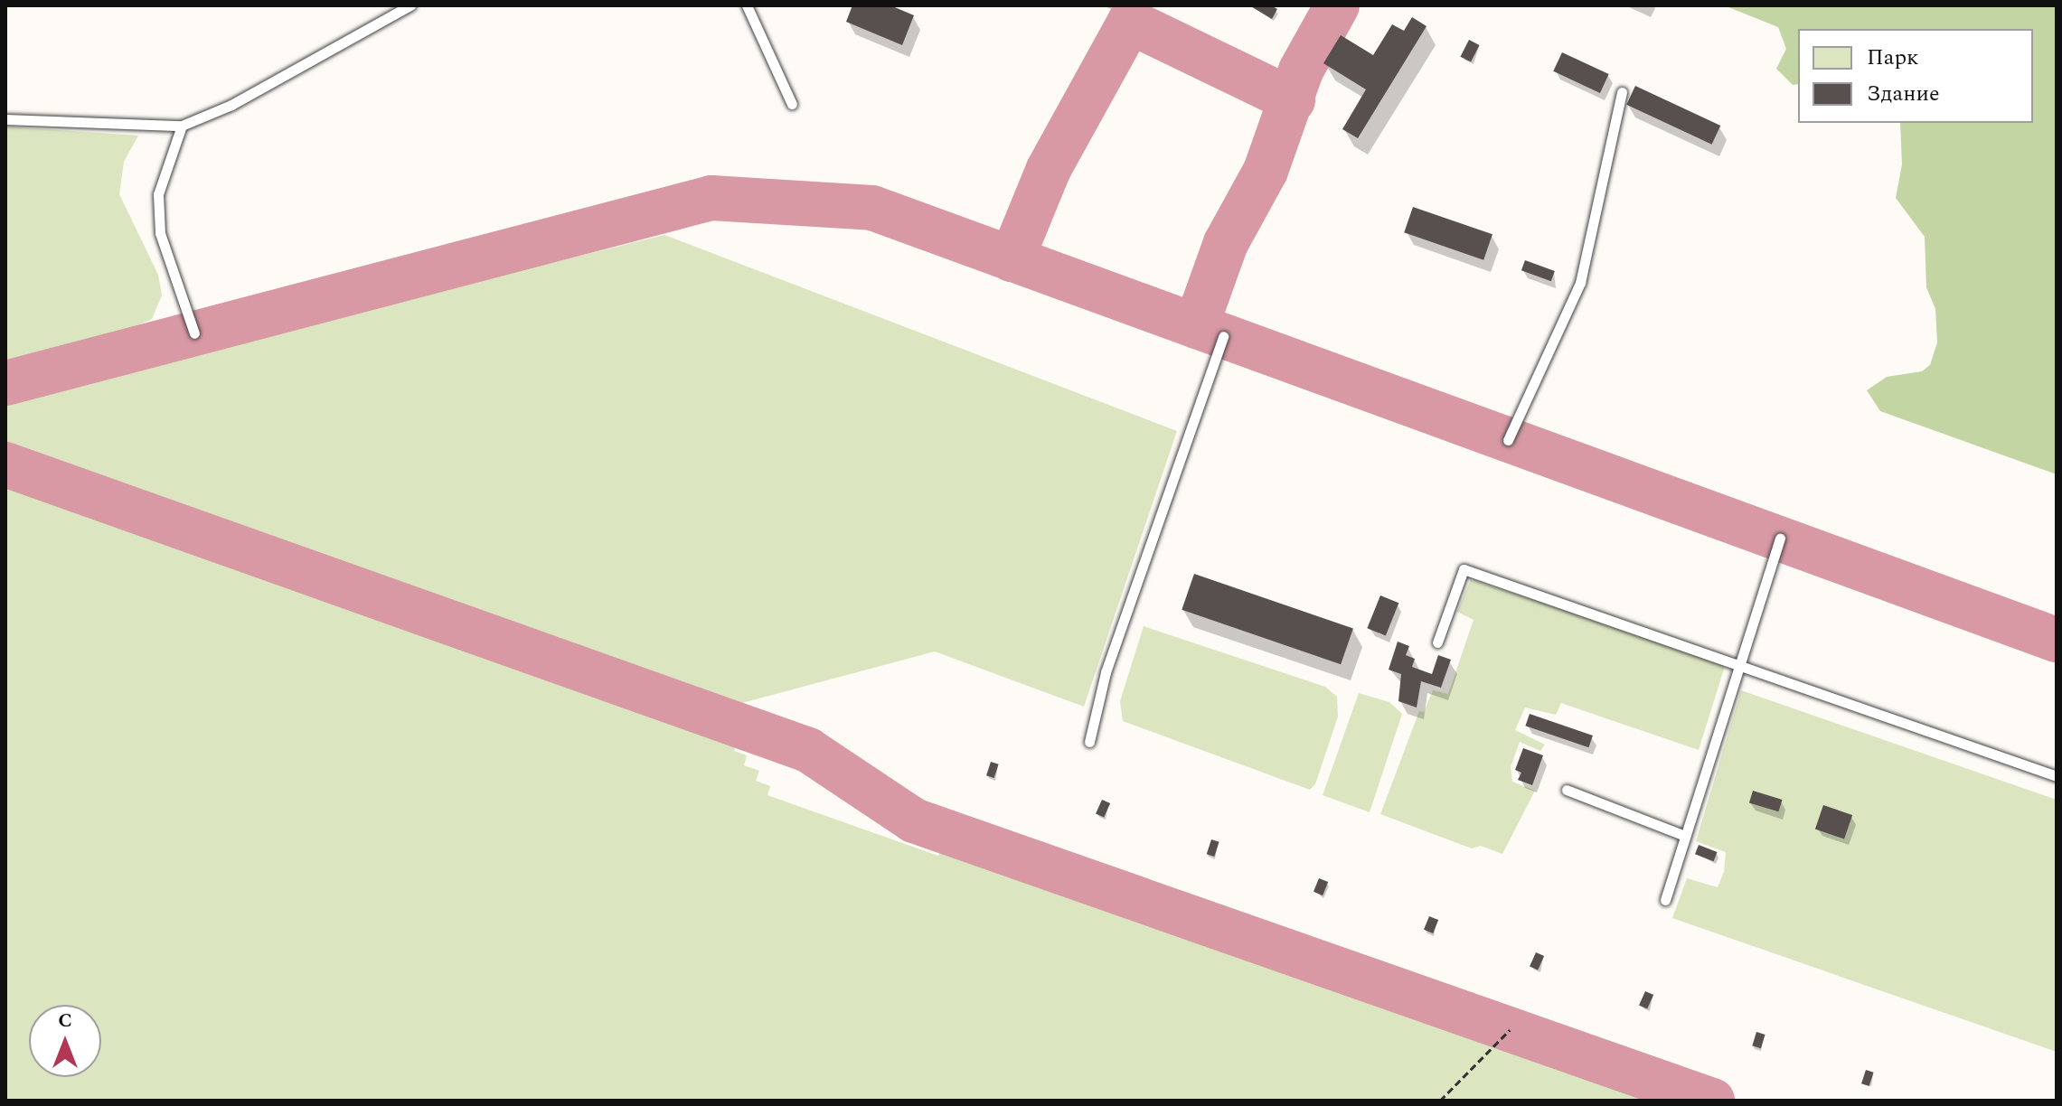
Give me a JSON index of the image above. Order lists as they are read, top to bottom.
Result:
{
  "legend": ["Парк", "Здание"],
  "north": "top"
}
